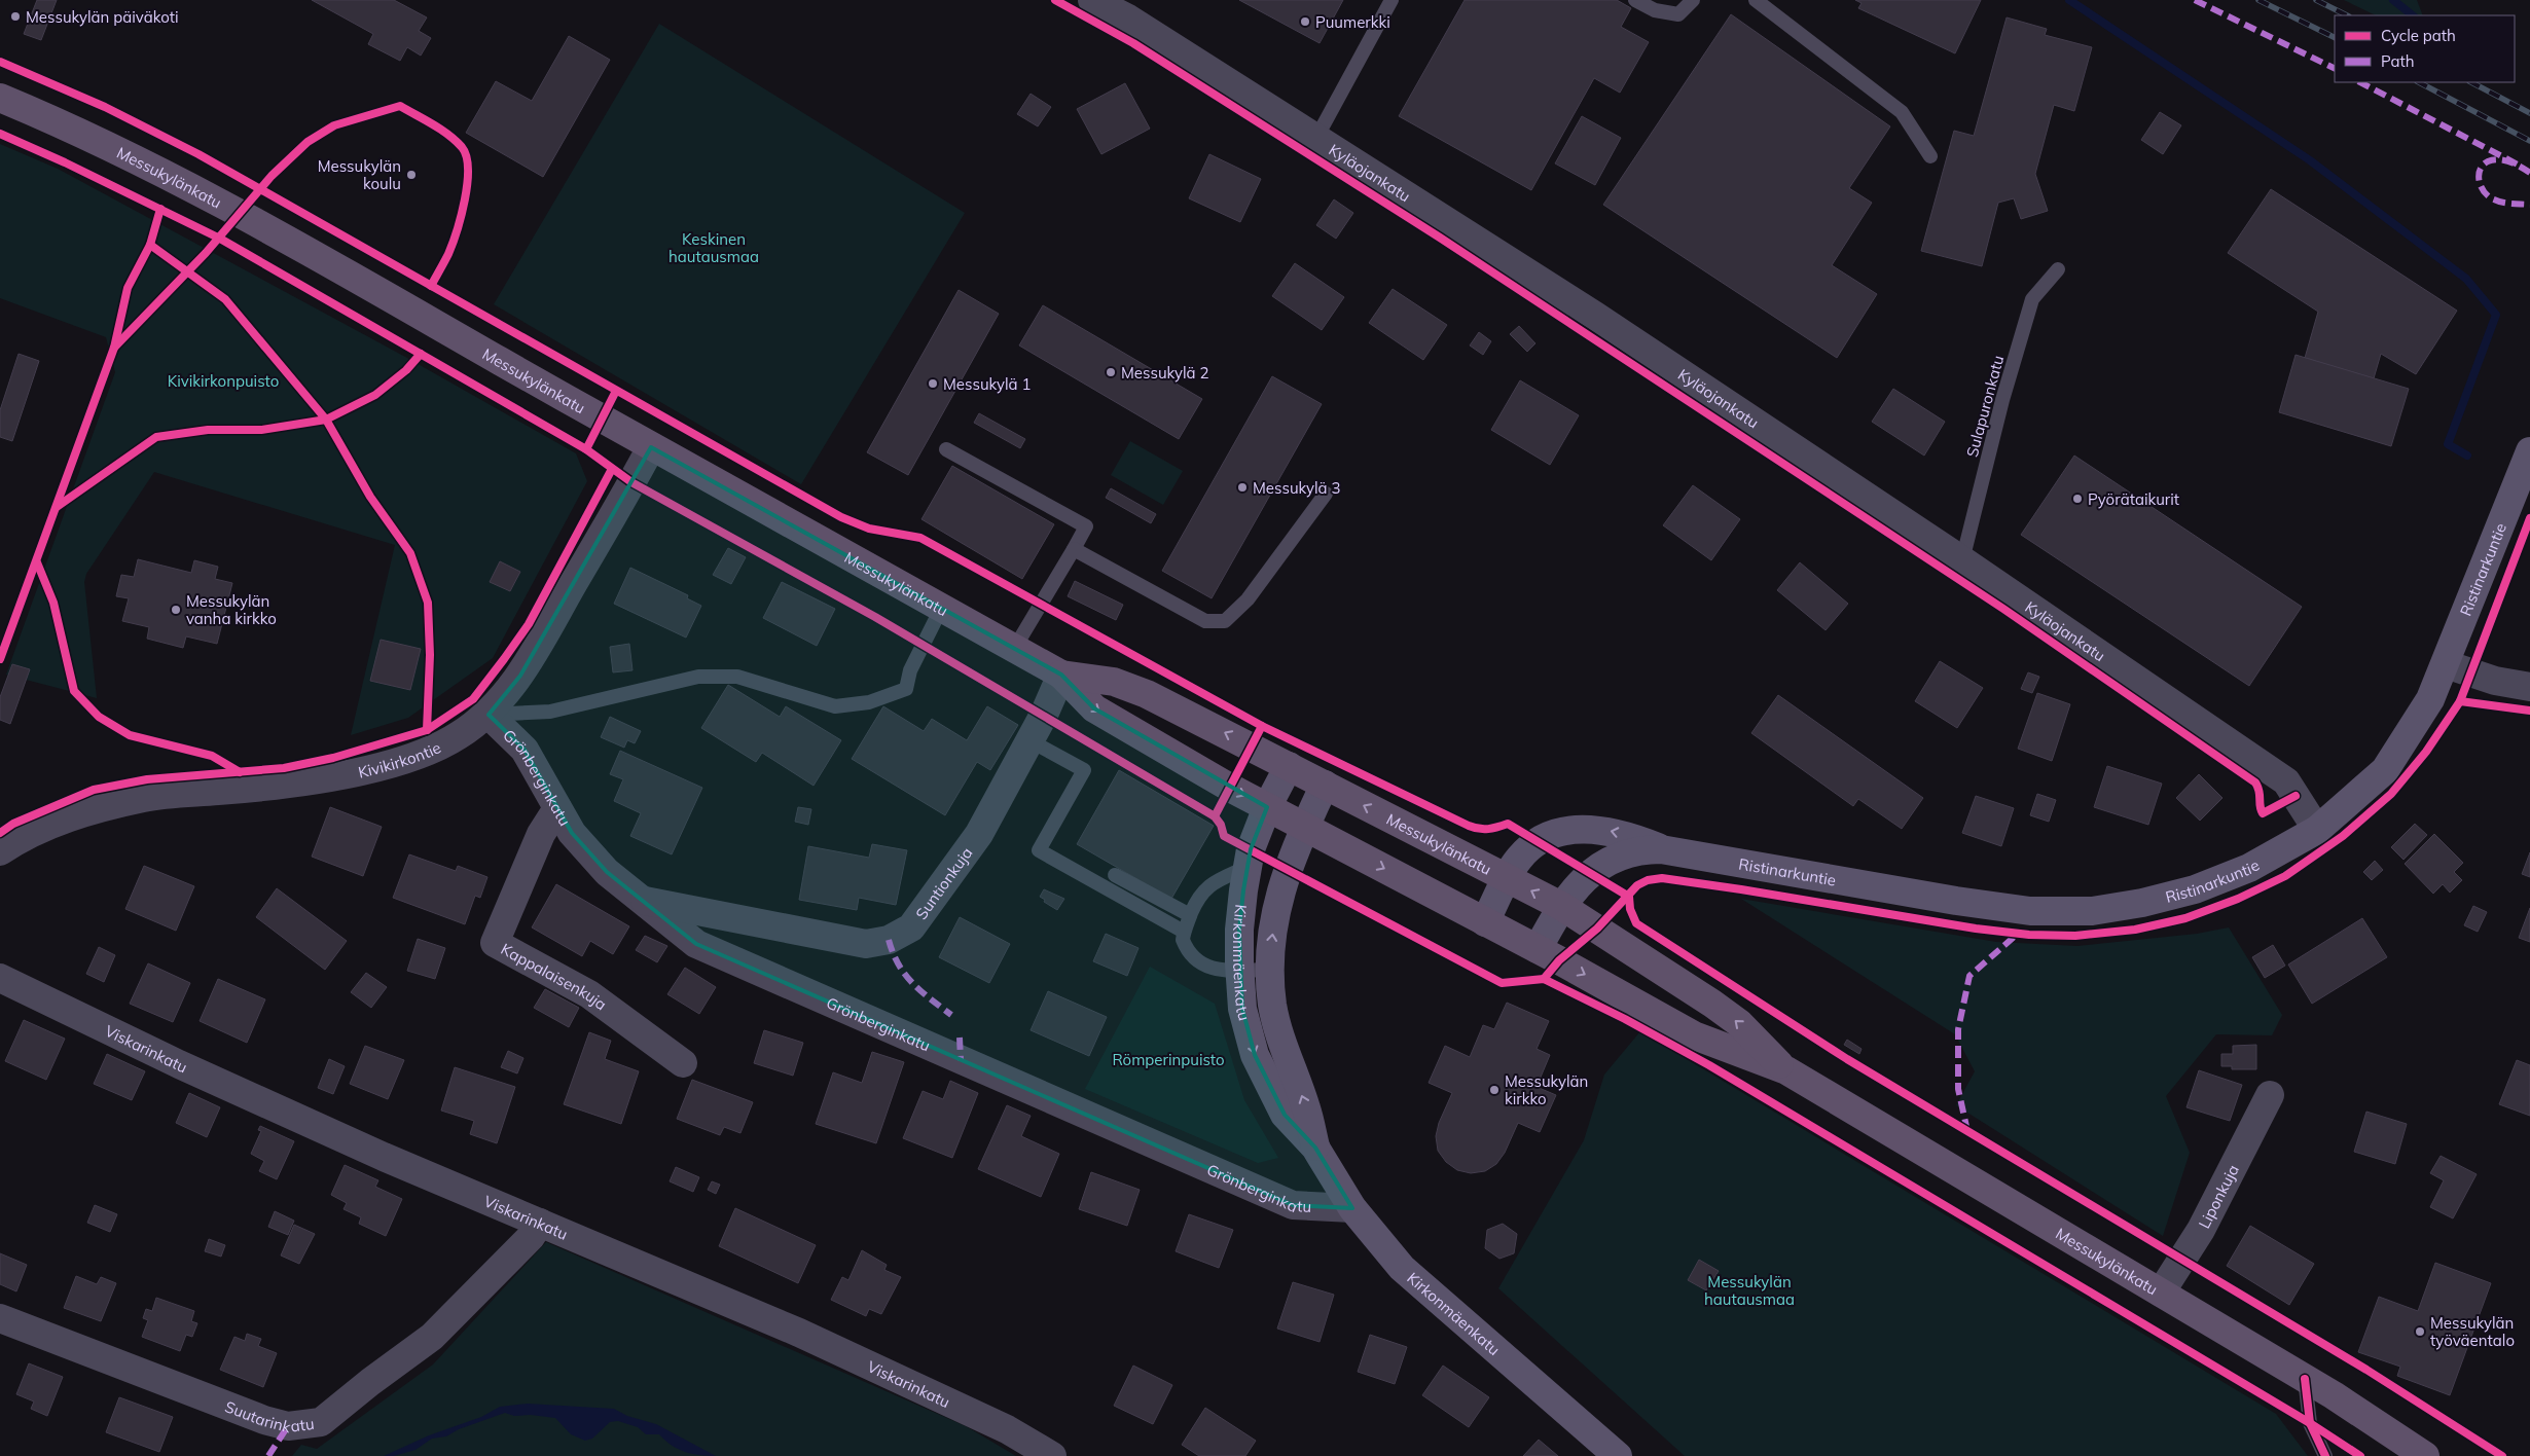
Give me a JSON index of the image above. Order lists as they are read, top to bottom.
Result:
{
  "streets": {
    "main road": ["Messukylänkatu", "Ristinarkuntie", "Kirkonmäenkatu"],
    "street": [
      "Kyläojankatu",
      "Kivikirkontie",
      "Grönberginkatu",
      "Suntionkuja",
      "Kappalaisenkuja",
      "Viskarinkatu",
      "Liponkuja",
      "Suutarinkatu"
    ],
    "lane": ["Sulapuronkatu"]
  },
  "crossings": [
    ["Kyläojankatu", "Sulapuronkatu"],
    ["Kyläojankatu", "Ristinarkuntie"],
    ["Messukylänkatu", "Ristinarkuntie"],
    ["Messukylänkatu", "Kivikirkontie"],
    ["Messukylänkatu", "Suntionkuja"],
    ["Messukylänkatu", "Kirkonmäenkatu"],
    ["Messukylänkatu", "Liponkuja"],
    ["Kivikirkontie", "Grönberginkatu"],
    ["Grönberginkatu", "Suntionkuja"],
    ["Grönberginkatu", "Kirkonmäenkatu"],
    ["Grönberginkatu", "Kappalaisenkuja"],
    ["Viskarinkatu", "Suutarinkatu"]
  ],
  "parks": [
    "Keskinen hautausmaa",
    "Kivikirkonpuisto",
    "Römperinpuisto",
    "Messukylän hautausmaa"
  ],
  "places": [
    "Messukylän päiväkoti",
    "Puumerkki",
    "Messukylän koulu",
    "Messukylä 2",
    "Messukylä 1",
    "Messukylä 3",
    "Pyörätaikurit",
    "Messukylän vanha kirkko",
    "Messukylän kirkko",
    "Messukylän työväentalo"
  ],
  "legend": ["Cycle path", "Path"]
}
